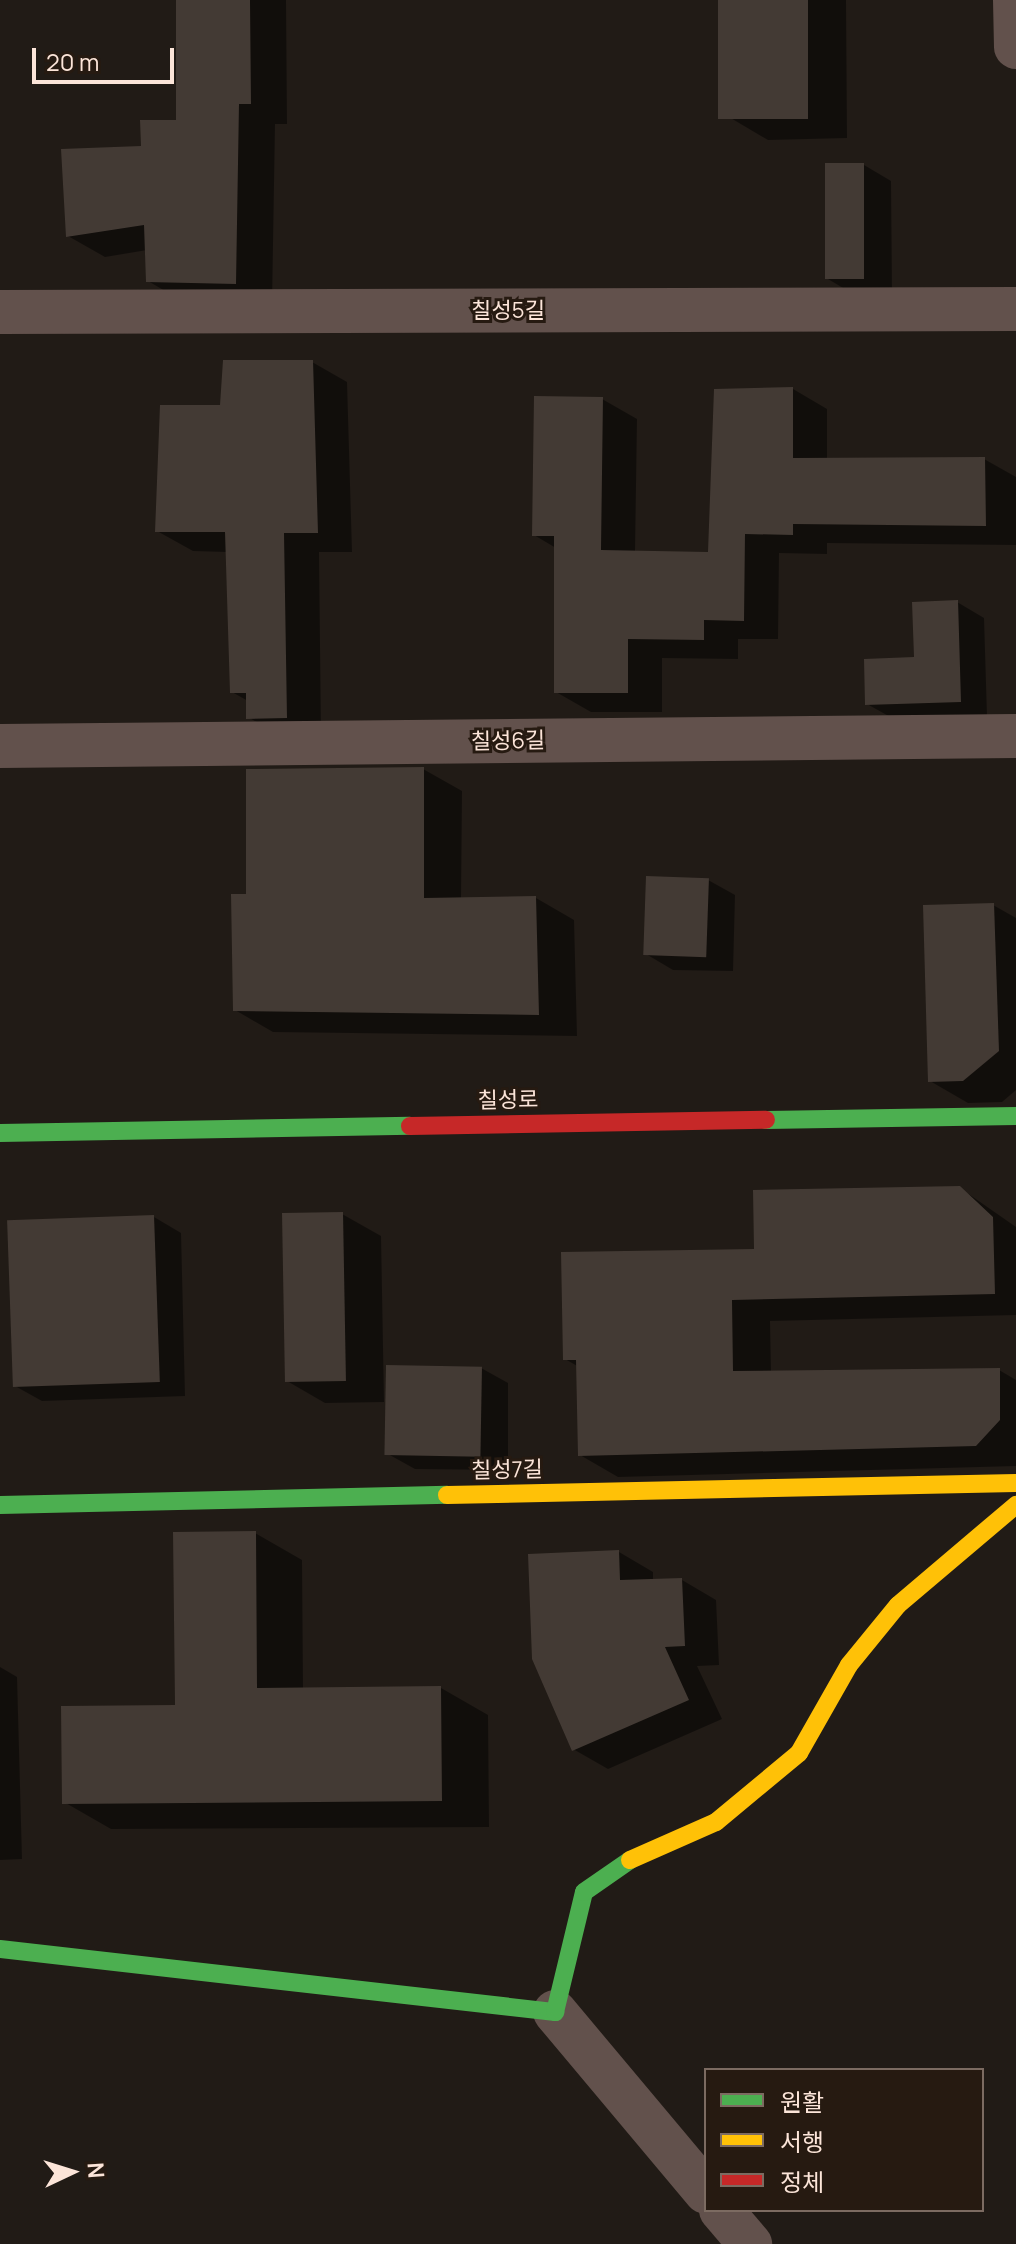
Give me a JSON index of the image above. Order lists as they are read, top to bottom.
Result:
{
  "streets": {
    "street": [
      "칠성5길",
      "칠성6길",
      "칠성로",
      "칠성7길"
    ]
  },
  "legend": ["원활", "서행", "정체"],
  "scale_bar": "20 m",
  "north": "right"
}
